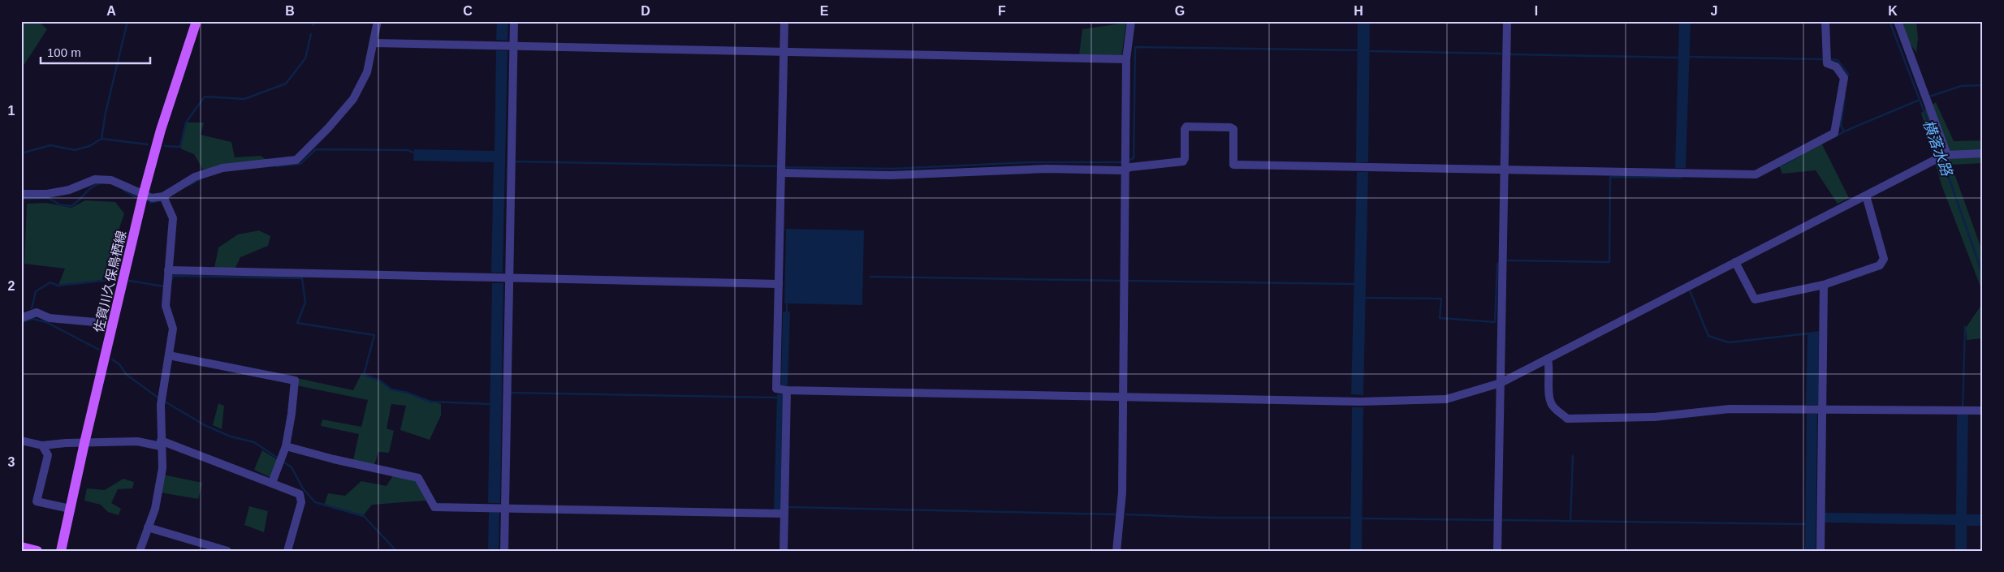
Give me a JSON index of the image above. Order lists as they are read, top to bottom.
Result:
{
  "streets": {
    "main road": ["佐賀川久保鳥栖線"]
  },
  "water": ["横落水路"],
  "scale_bar": "100 m",
  "grid": {
    "columns": [
      "A",
      "B",
      "C",
      "D",
      "E",
      "F",
      "G",
      "H",
      "I",
      "J",
      "K"
    ],
    "rows": ["1", "2", "3"]
  }
}
